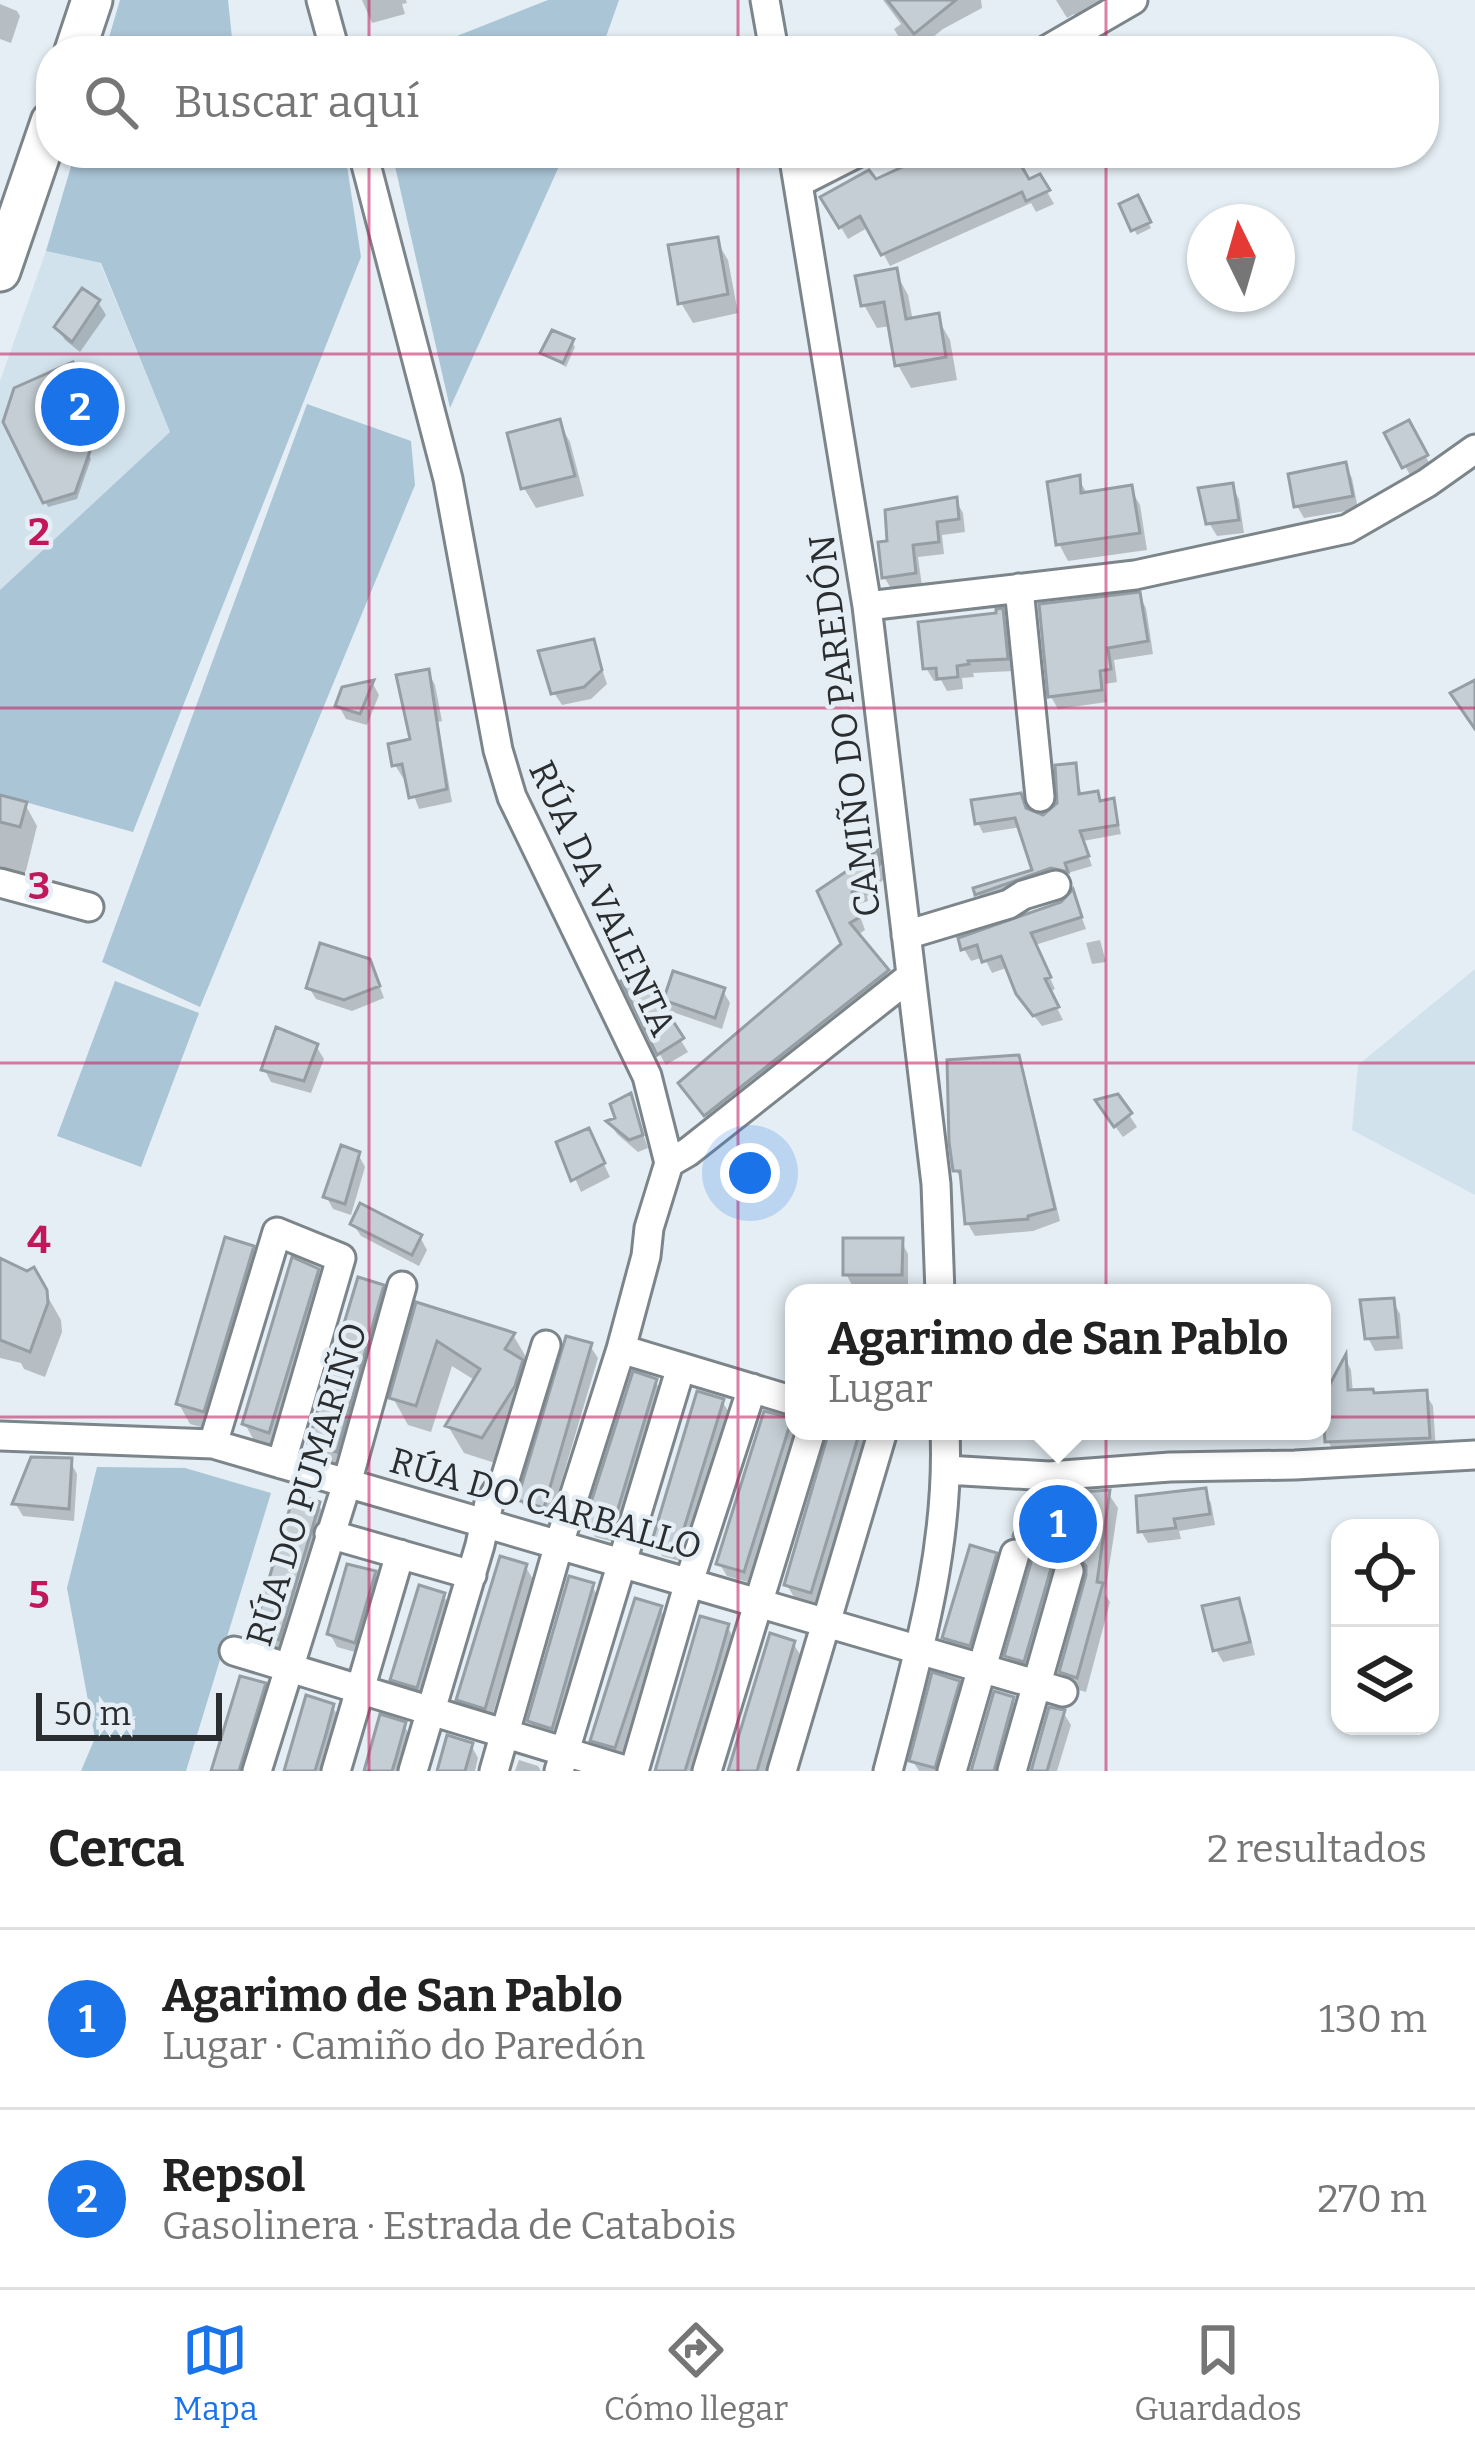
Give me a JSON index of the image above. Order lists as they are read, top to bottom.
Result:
{
  "streets": {
    "street": [
      "CAMIÑO DO PAREDÓN",
      "RÚA DA VALENTA",
      "RÚA DO PUMARIÑO",
      "RÚA DO CARBALLO"
    ]
  },
  "crossings": [
    ["RÚA DO PUMARIÑO", "RÚA DO CARBALLO"]
  ],
  "scale_bar": "50 m",
  "north": "top",
  "page": {
    "search": "Buscar aquí",
    "pins": ["2", "1"],
    "popup": ["Agarimo de San Pablo", "Lugar"],
    "scale": "50 m",
    "heading": ["Cerca", "2 resultados"],
    "list": [
      {
        "mark": "1",
        "name": "Agarimo de San Pablo",
        "note": "Lugar · Camiño do Paredón",
        "value": "130 m"
      },
      {
        "mark": "2",
        "name": "Repsol",
        "note": "Gasolinera · Estrada de Catabois",
        "value": "270 m"
      }
    ],
    "nav": ["Mapa", "Cómo llegar", "Guardados"]
  },
  "grid": {
    "rows": [
      "2",
      "3",
      "4",
      "5"
    ]
  }
}
